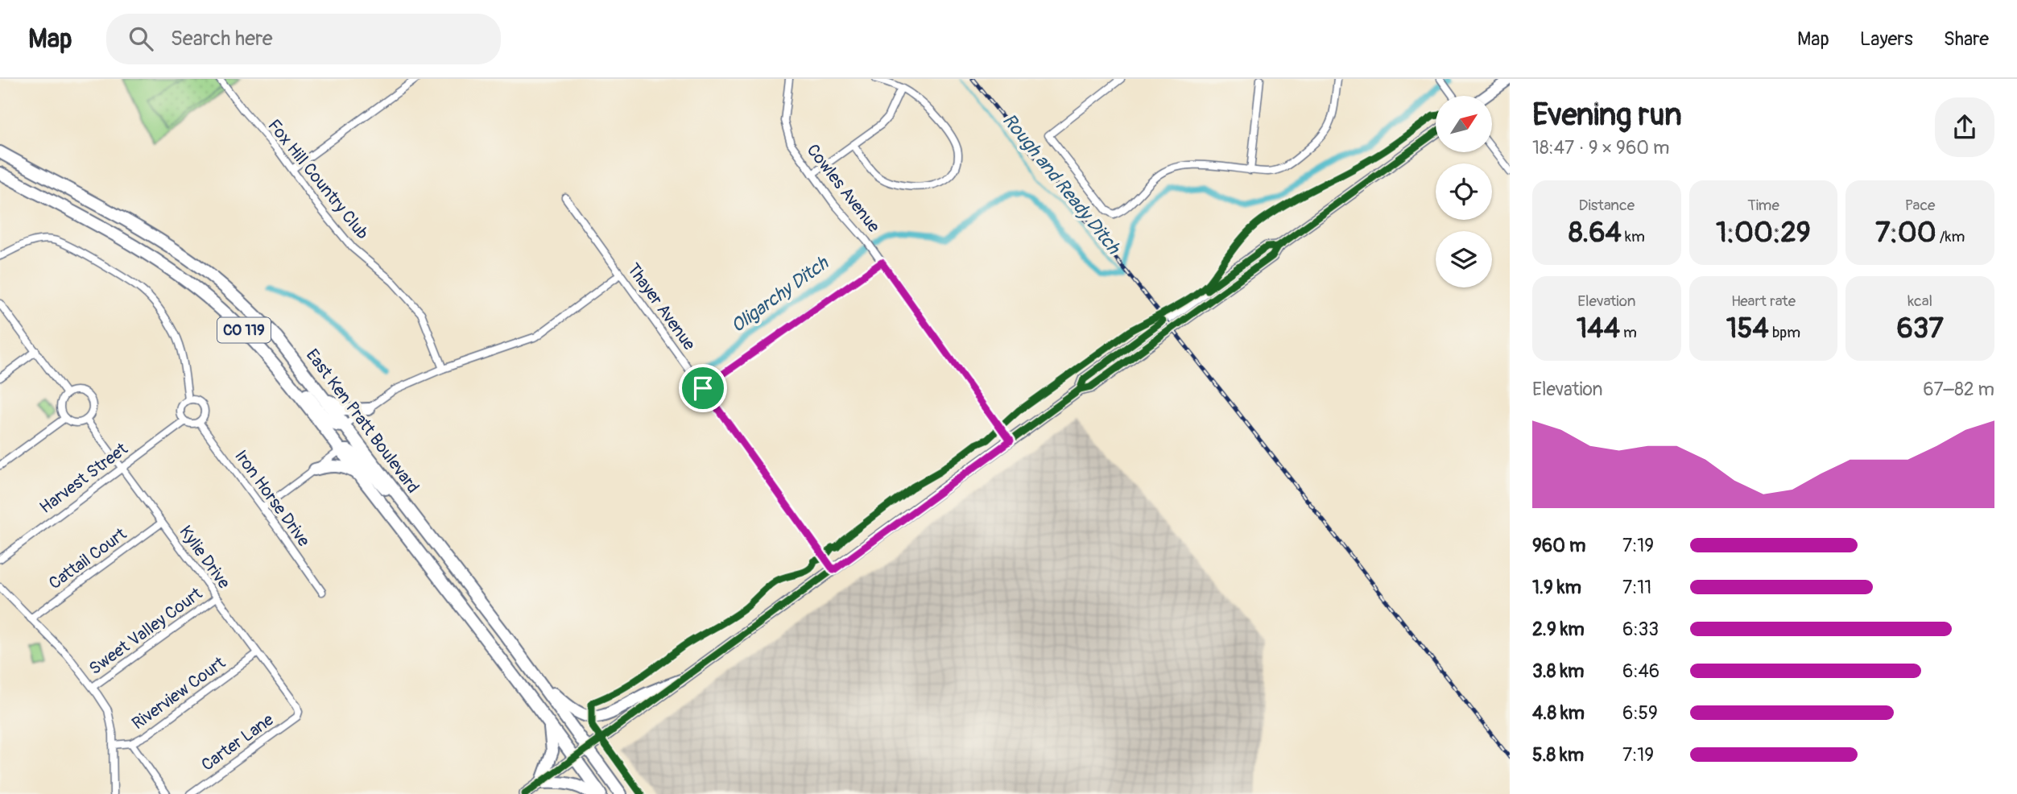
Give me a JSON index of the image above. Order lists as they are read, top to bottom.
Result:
{
  "streets": {
    "highway": ["CO 119", "East Ken Pratt Boulevard"],
    "street": [
      "Fox Hill Country Club",
      "Cowles Avenue",
      "Thayer Avenue",
      "Harvest Street",
      "Iron Horse Drive",
      "Kylie Drive",
      "Cattail Court",
      "Sweet Valley Court",
      "Riverview Court",
      "Carter Lane"
    ]
  },
  "crossings": [
    ["Harvest Street", "Iron Horse Drive"],
    ["Harvest Street", "Kylie Drive"],
    ["Kylie Drive", "Cattail Court"],
    ["Kylie Drive", "Sweet Valley Court"],
    ["Kylie Drive", "Riverview Court"],
    ["Kylie Drive", "Carter Lane"]
  ],
  "water": ["Rough and Ready Ditch", "Oligarchy Ditch"],
  "north": "top right",
  "page": {
    "header": "Map",
    "search": "Search here",
    "nav": ["Map", "Layers", "Share"],
    "heading": ["Evening run", "18:47 · 9 × 960 m"],
    "stats": [
      ["Distance", "8.64 km"],
      ["Time", "1:00:29"],
      ["Pace", "7:00 /km"],
      ["Elevation", "144 m"],
      ["Heart rate", "154 bpm"],
      ["kcal", "637"]
    ],
    "chart": ["Elevation", "67–82 m"],
    "list": [
      {
        "name": "960 m",
        "note": "7:19"
      },
      {
        "name": "1.9 km",
        "note": "7:11"
      },
      {
        "name": "2.9 km",
        "note": "6:33"
      },
      {
        "name": "3.8 km",
        "note": "6:46"
      },
      {
        "name": "4.8 km",
        "note": "6:59"
      },
      {
        "name": "5.8 km",
        "note": "7:19"
      }
    ]
  }
}
